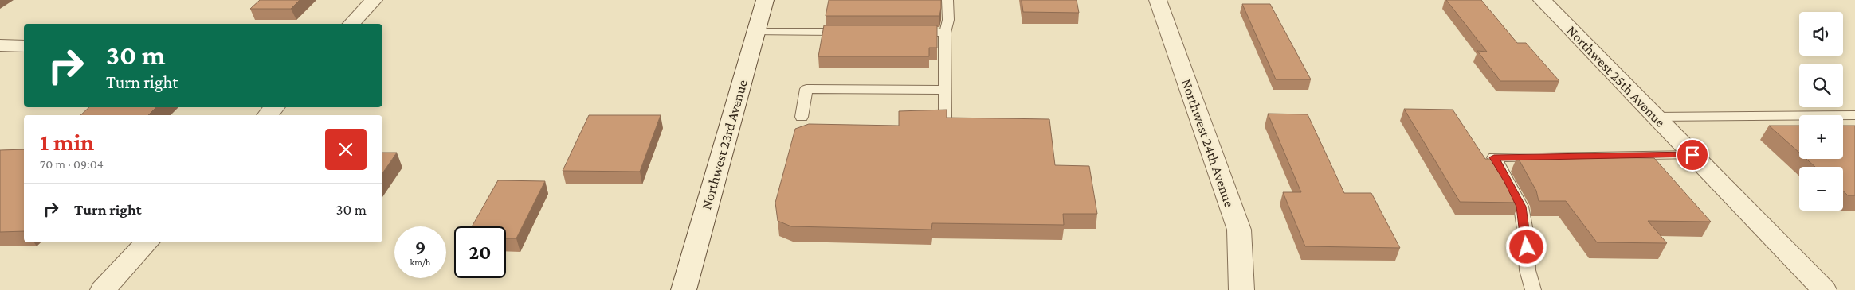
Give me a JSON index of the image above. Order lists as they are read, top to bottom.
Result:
{
  "streets": {
    "street": ["Northwest 25th Avenue", "Northwest 24th Avenue", "Northwest 23rd Avenue"]
  },
  "page": {
    "map_buttons": ["+", "−"],
    "turn": ["30 m", "Turn right"],
    "heading": ["1 min", "70 m · 09:04"],
    "list": [
      {
        "name": "Turn right",
        "value": "30 m"
      }
    ],
    "speed": "9 km/h",
    "limit": "20"
  }
}
